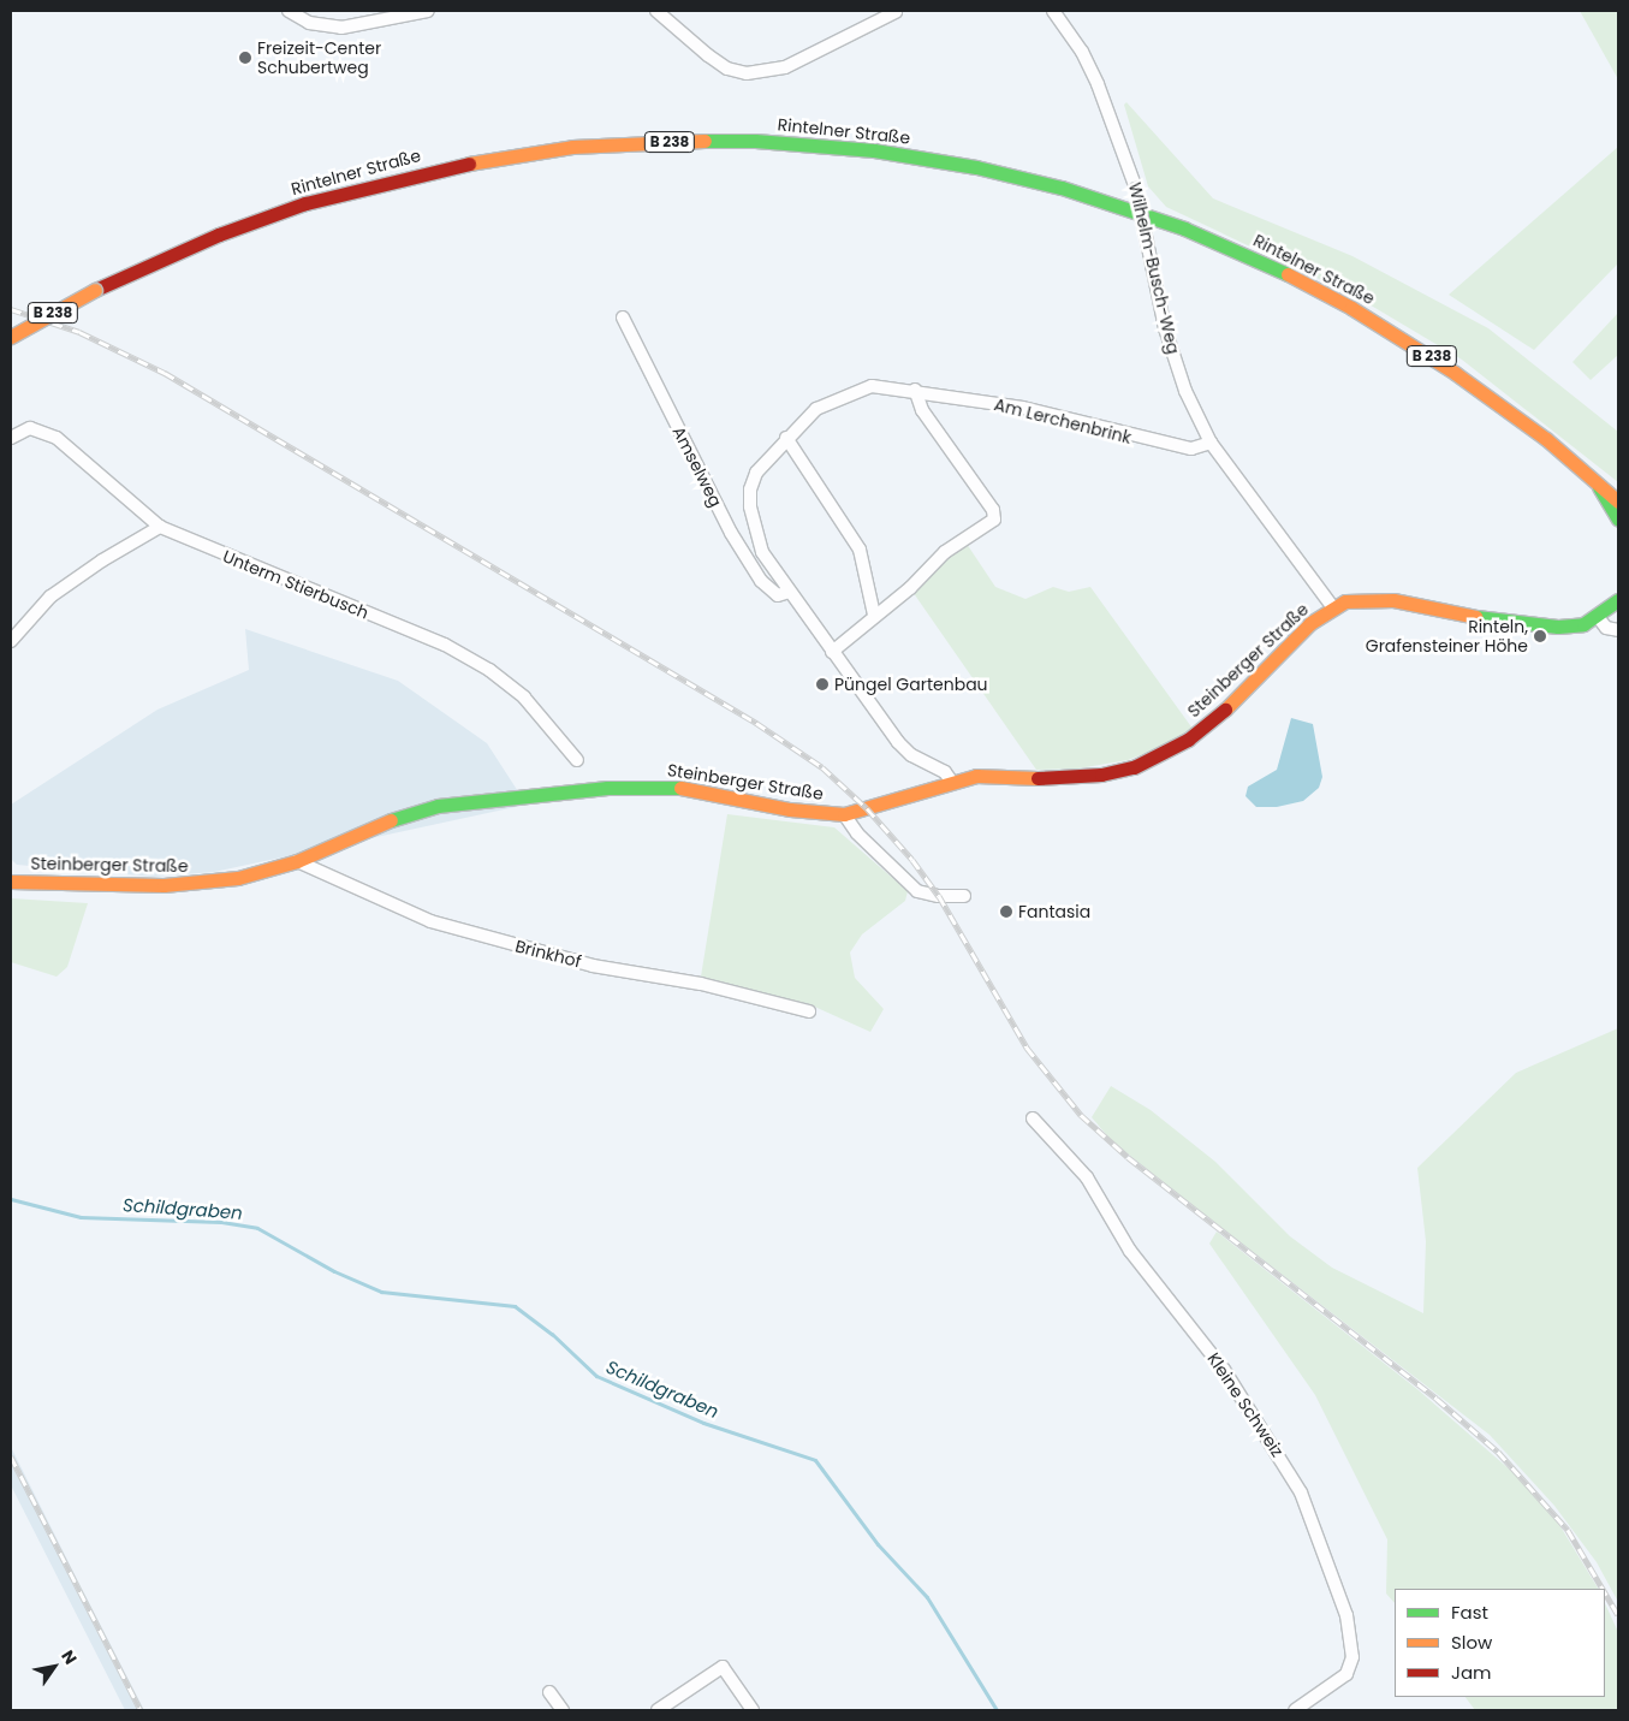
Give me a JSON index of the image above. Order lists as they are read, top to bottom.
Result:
{
  "streets": {
    "street": [
      "Rintelner Straße",
      "B 238",
      "Wilhelm-Busch-Weg",
      "Am Lerchenbrink",
      "Amselweg",
      "Unterm Stierbusch",
      "Steinberger Straße",
      "Brinkhof",
      "Kleine Schweiz"
    ]
  },
  "crossings": [
    ["Wilhelm-Busch-Weg", "Am Lerchenbrink"],
    ["Wilhelm-Busch-Weg", "Steinberger Straße"],
    ["Am Lerchenbrink", "Amselweg"],
    ["Am Lerchenbrink", "Steinberger Straße"],
    ["Steinberger Straße", "Brinkhof"]
  ],
  "water": ["Schildgraben"],
  "places": [
    "Freizeit-Center Schubertweg",
    "Rinteln, Grafensteiner Höhe",
    "Püngel Gartenbau",
    "Fantasia"
  ],
  "legend": ["Fast", "Slow", "Jam"],
  "north": "top right"
}
